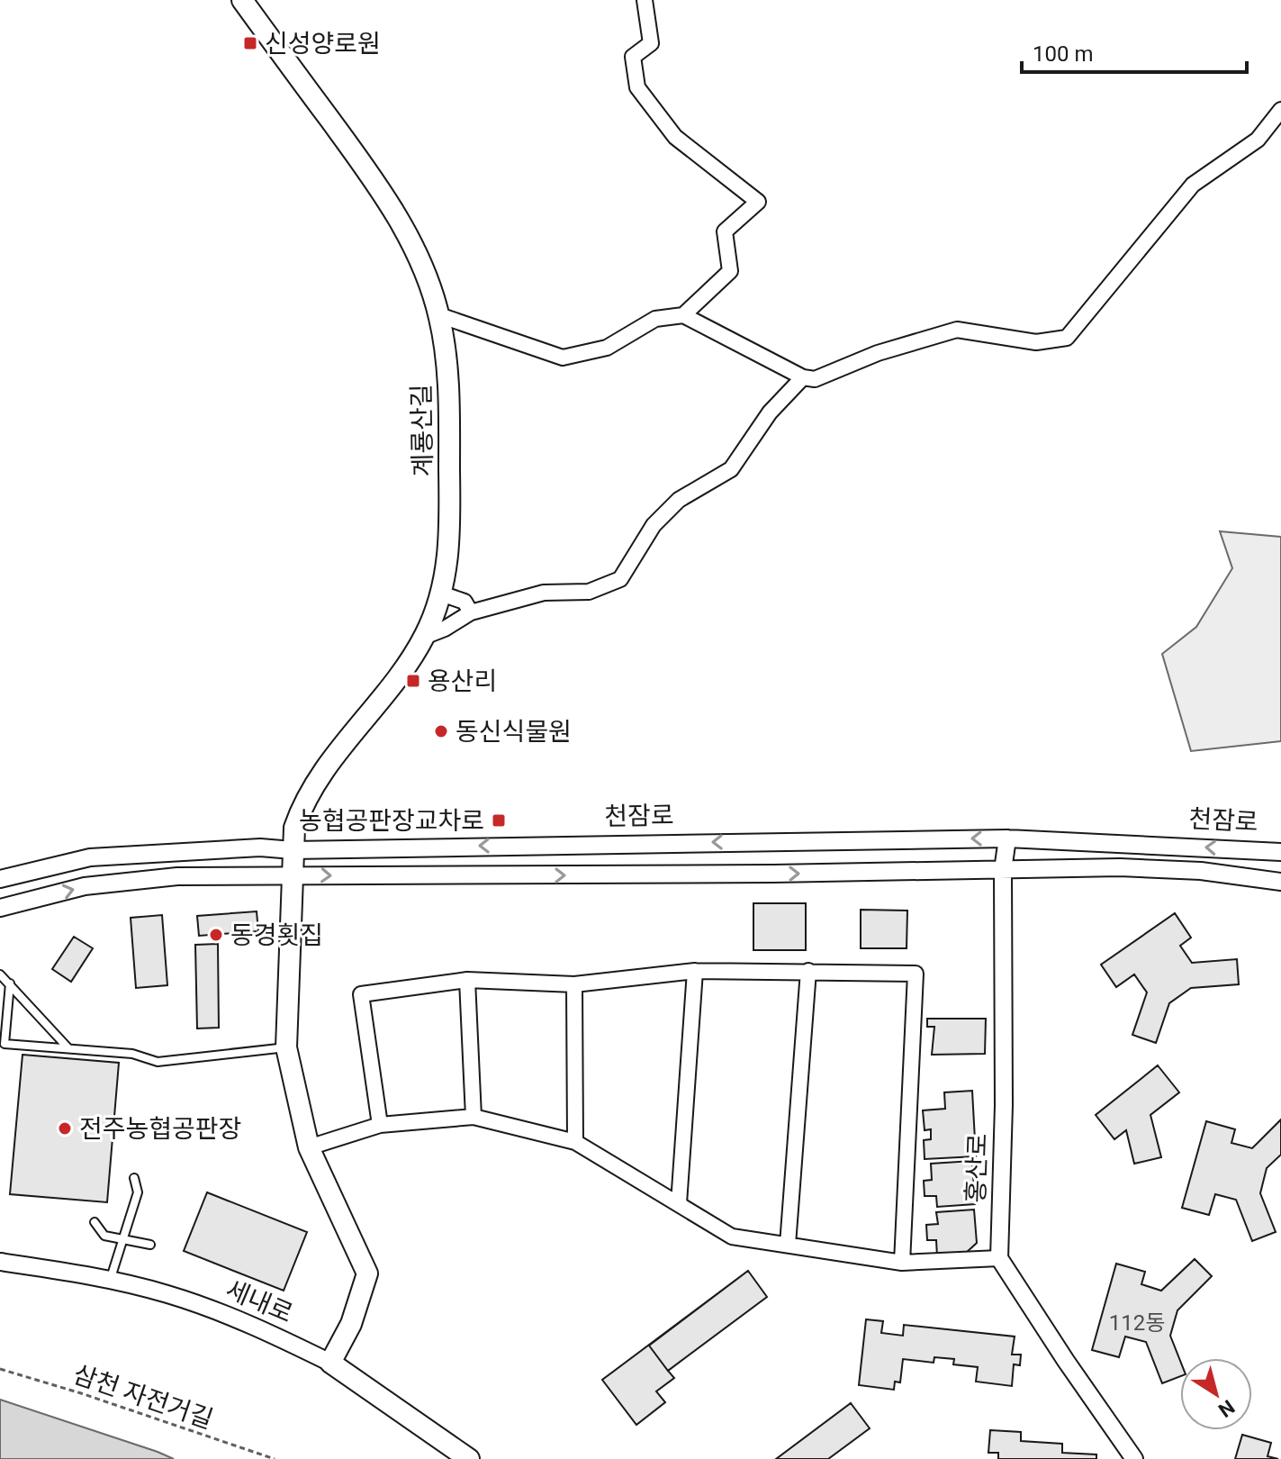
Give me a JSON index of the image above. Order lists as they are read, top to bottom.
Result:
{
  "streets": {
    "main road": ["계룡산길", "세내로"],
    "street": ["천잠로", "홍산로"],
    "path": ["삼천 자전거길"]
  },
  "crossings": [
    ["계룡산길", "천잠로"],
    ["천잠로", "홍산로"]
  ],
  "places": {
    "transit": ["신성양로원", "용산리", "농협공판장교차로"],
    "other": ["동신식물원", "동경횟집", "전주농협공판장"]
  },
  "house_numbers": ["112동"],
  "scale_bar": "100 m",
  "north": "bottom right"
}
